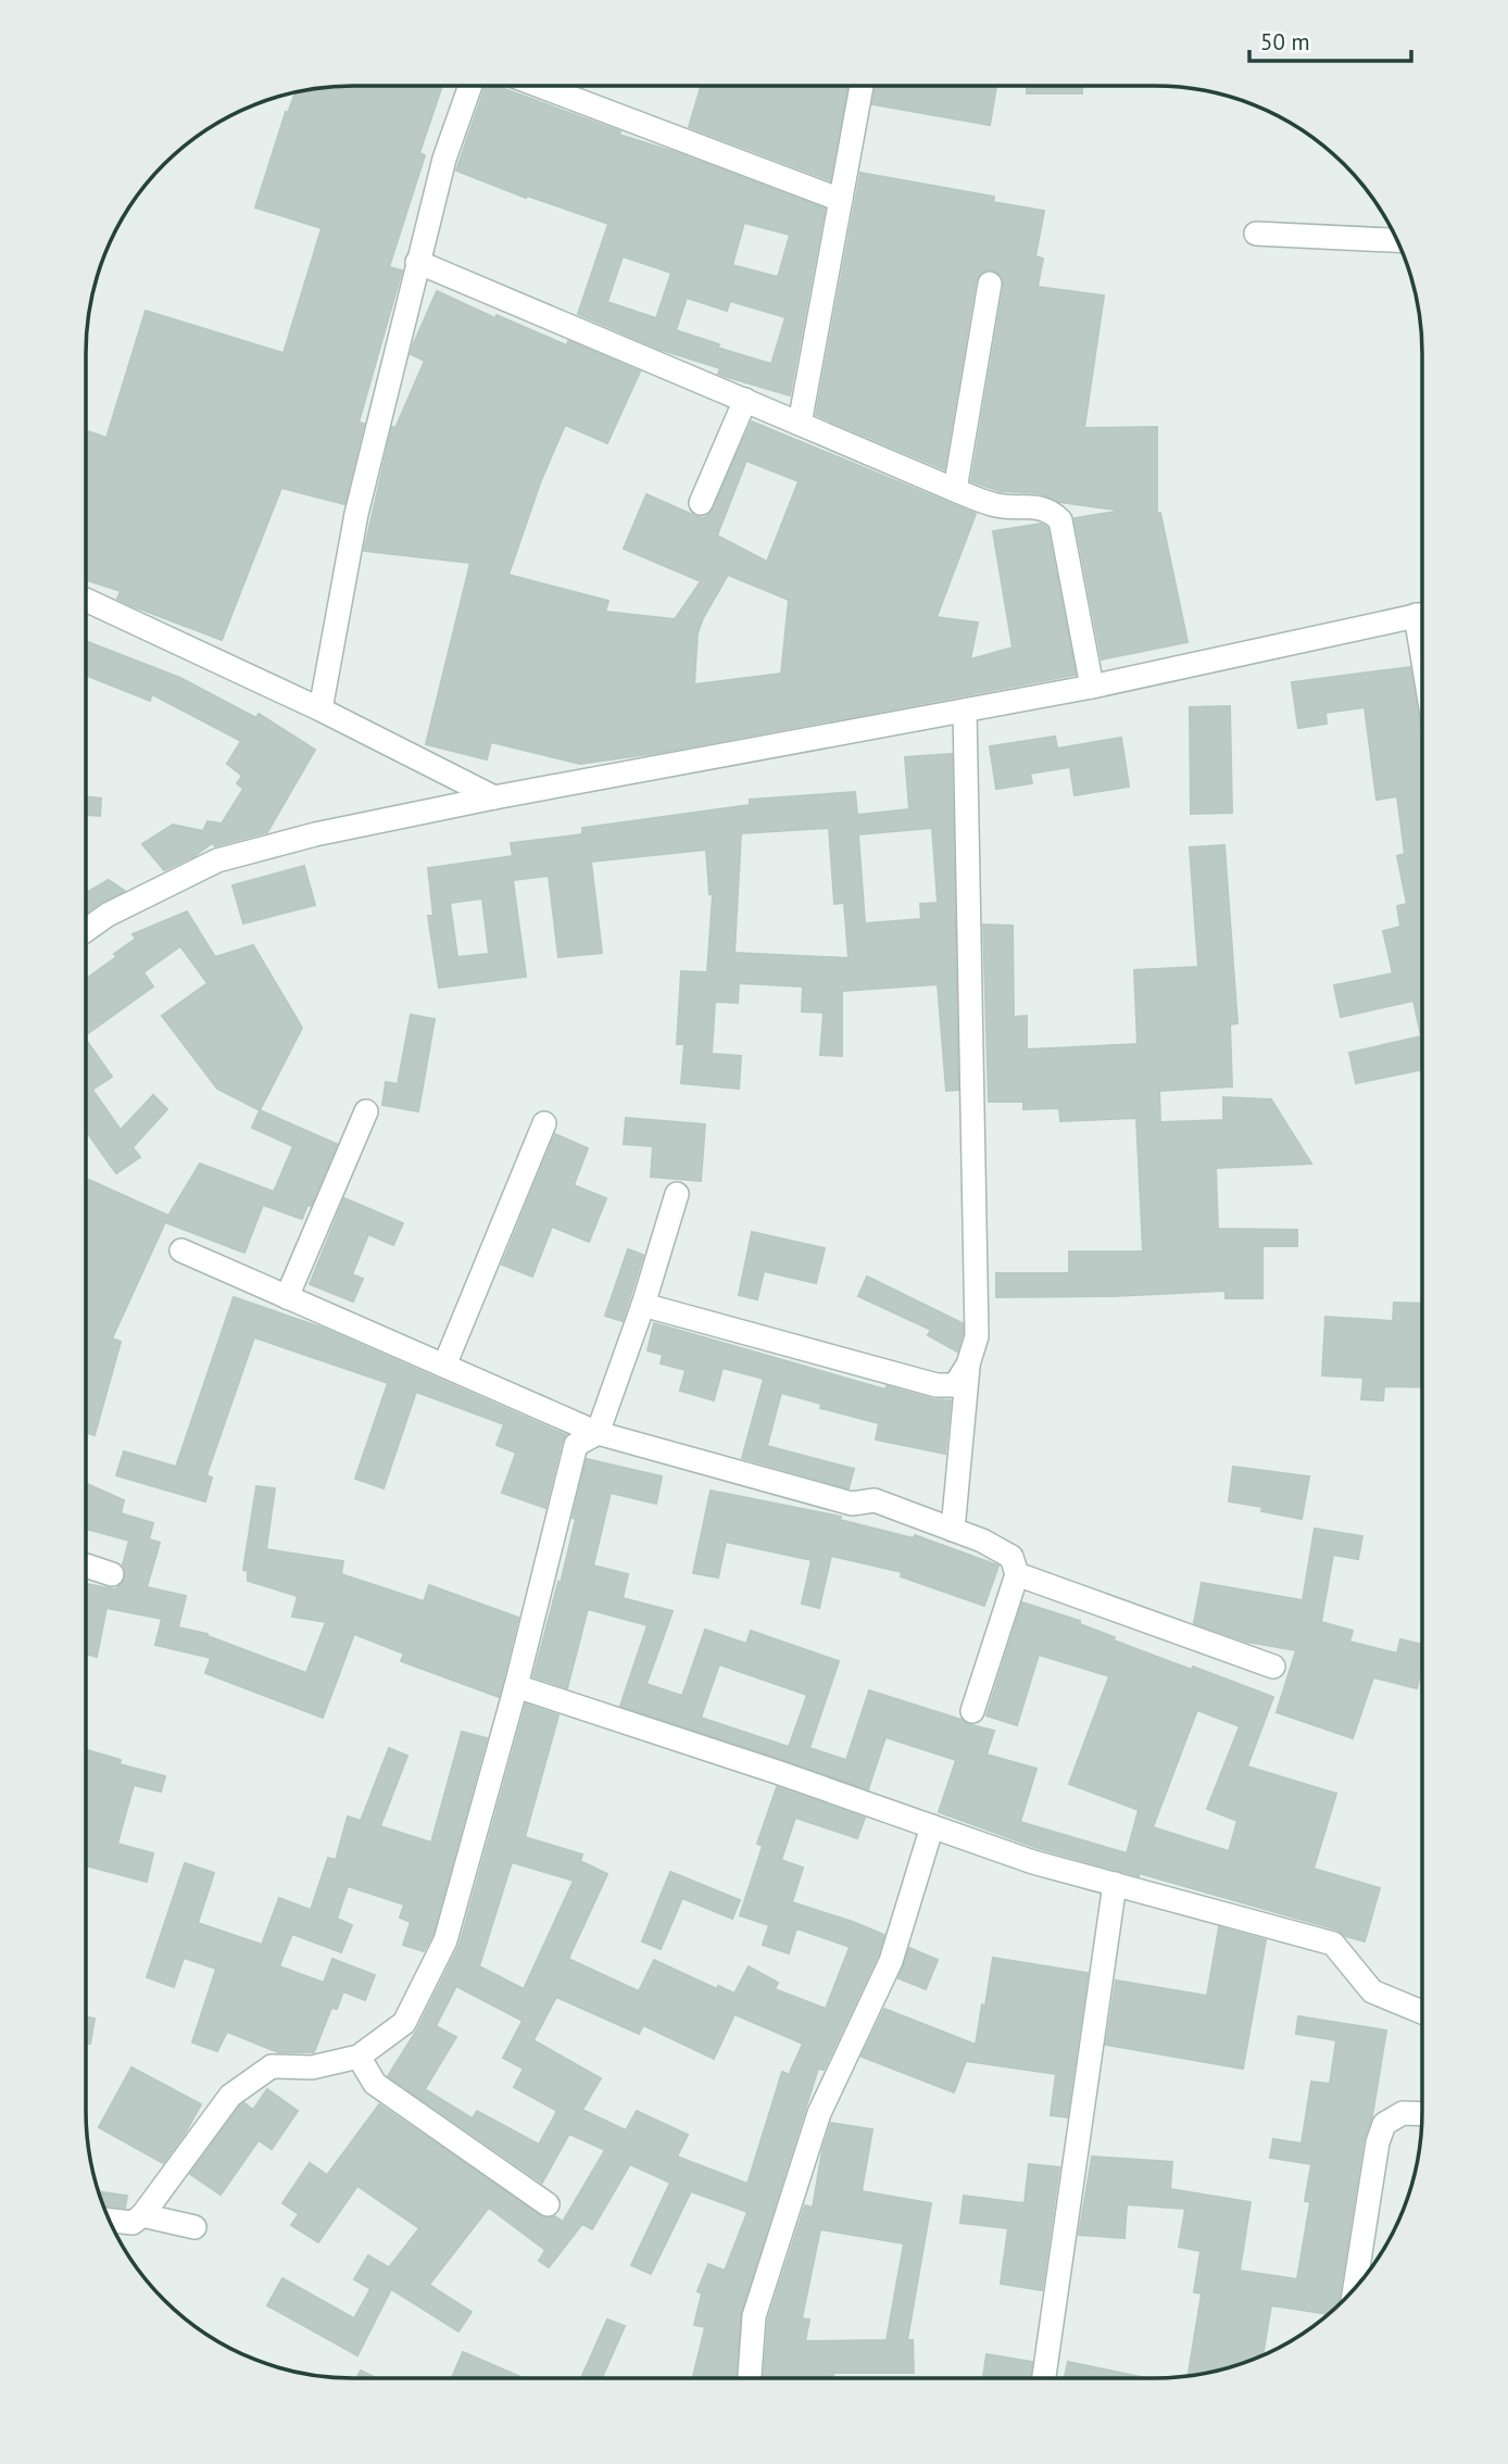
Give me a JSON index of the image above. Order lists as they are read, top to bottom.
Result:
{
  "scale_bar": "50 m"
}
